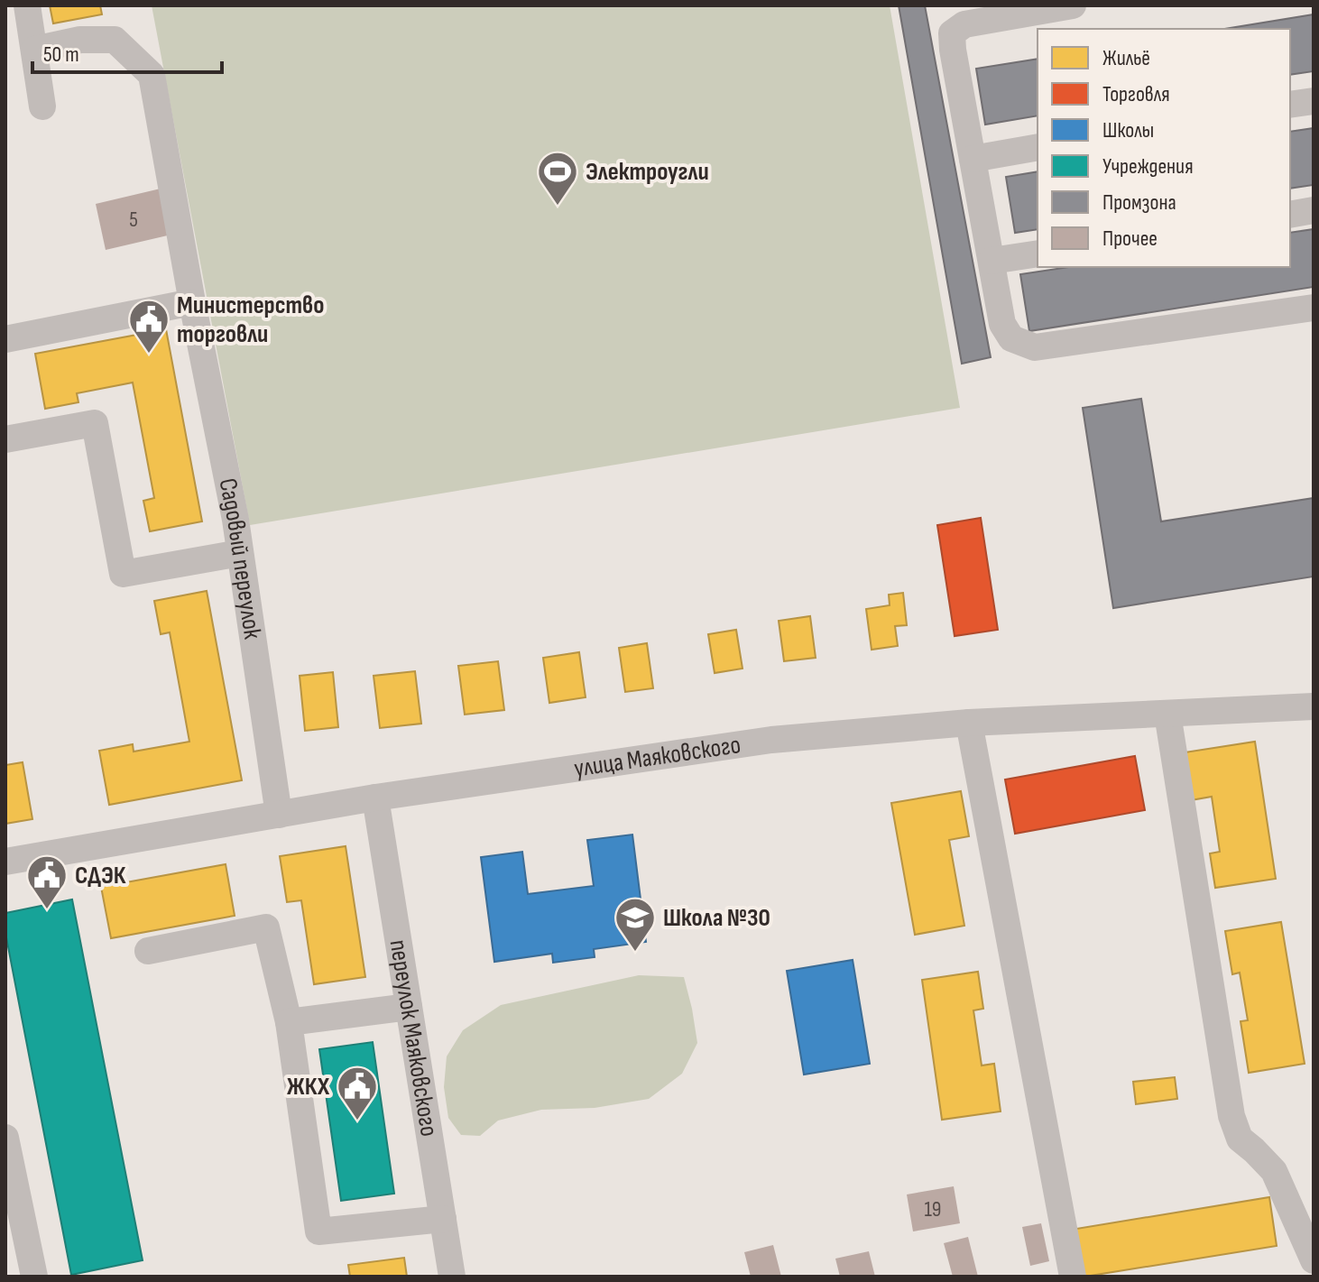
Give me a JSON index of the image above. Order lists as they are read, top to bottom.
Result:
{
  "streets": {
    "street": ["Садовый переулок", "улица Маяковского", "переулок Маяковского"]
  },
  "crossings": [
    ["Садовый переулок", "улица Маяковского"],
    ["улица Маяковского", "переулок Маяковского"]
  ],
  "places": {
    "sports": ["Электроугли"],
    "public building": ["Министерство торговли", "СДЭК", "ЖКХ"],
    "school or university": ["Школа №30"]
  },
  "house_numbers": ["5", "19"],
  "legend": [
    "Жильё",
    "Торговля",
    "Школы",
    "Учреждения",
    "Промзона",
    "Прочее"
  ],
  "scale_bar": "50 m"
}
